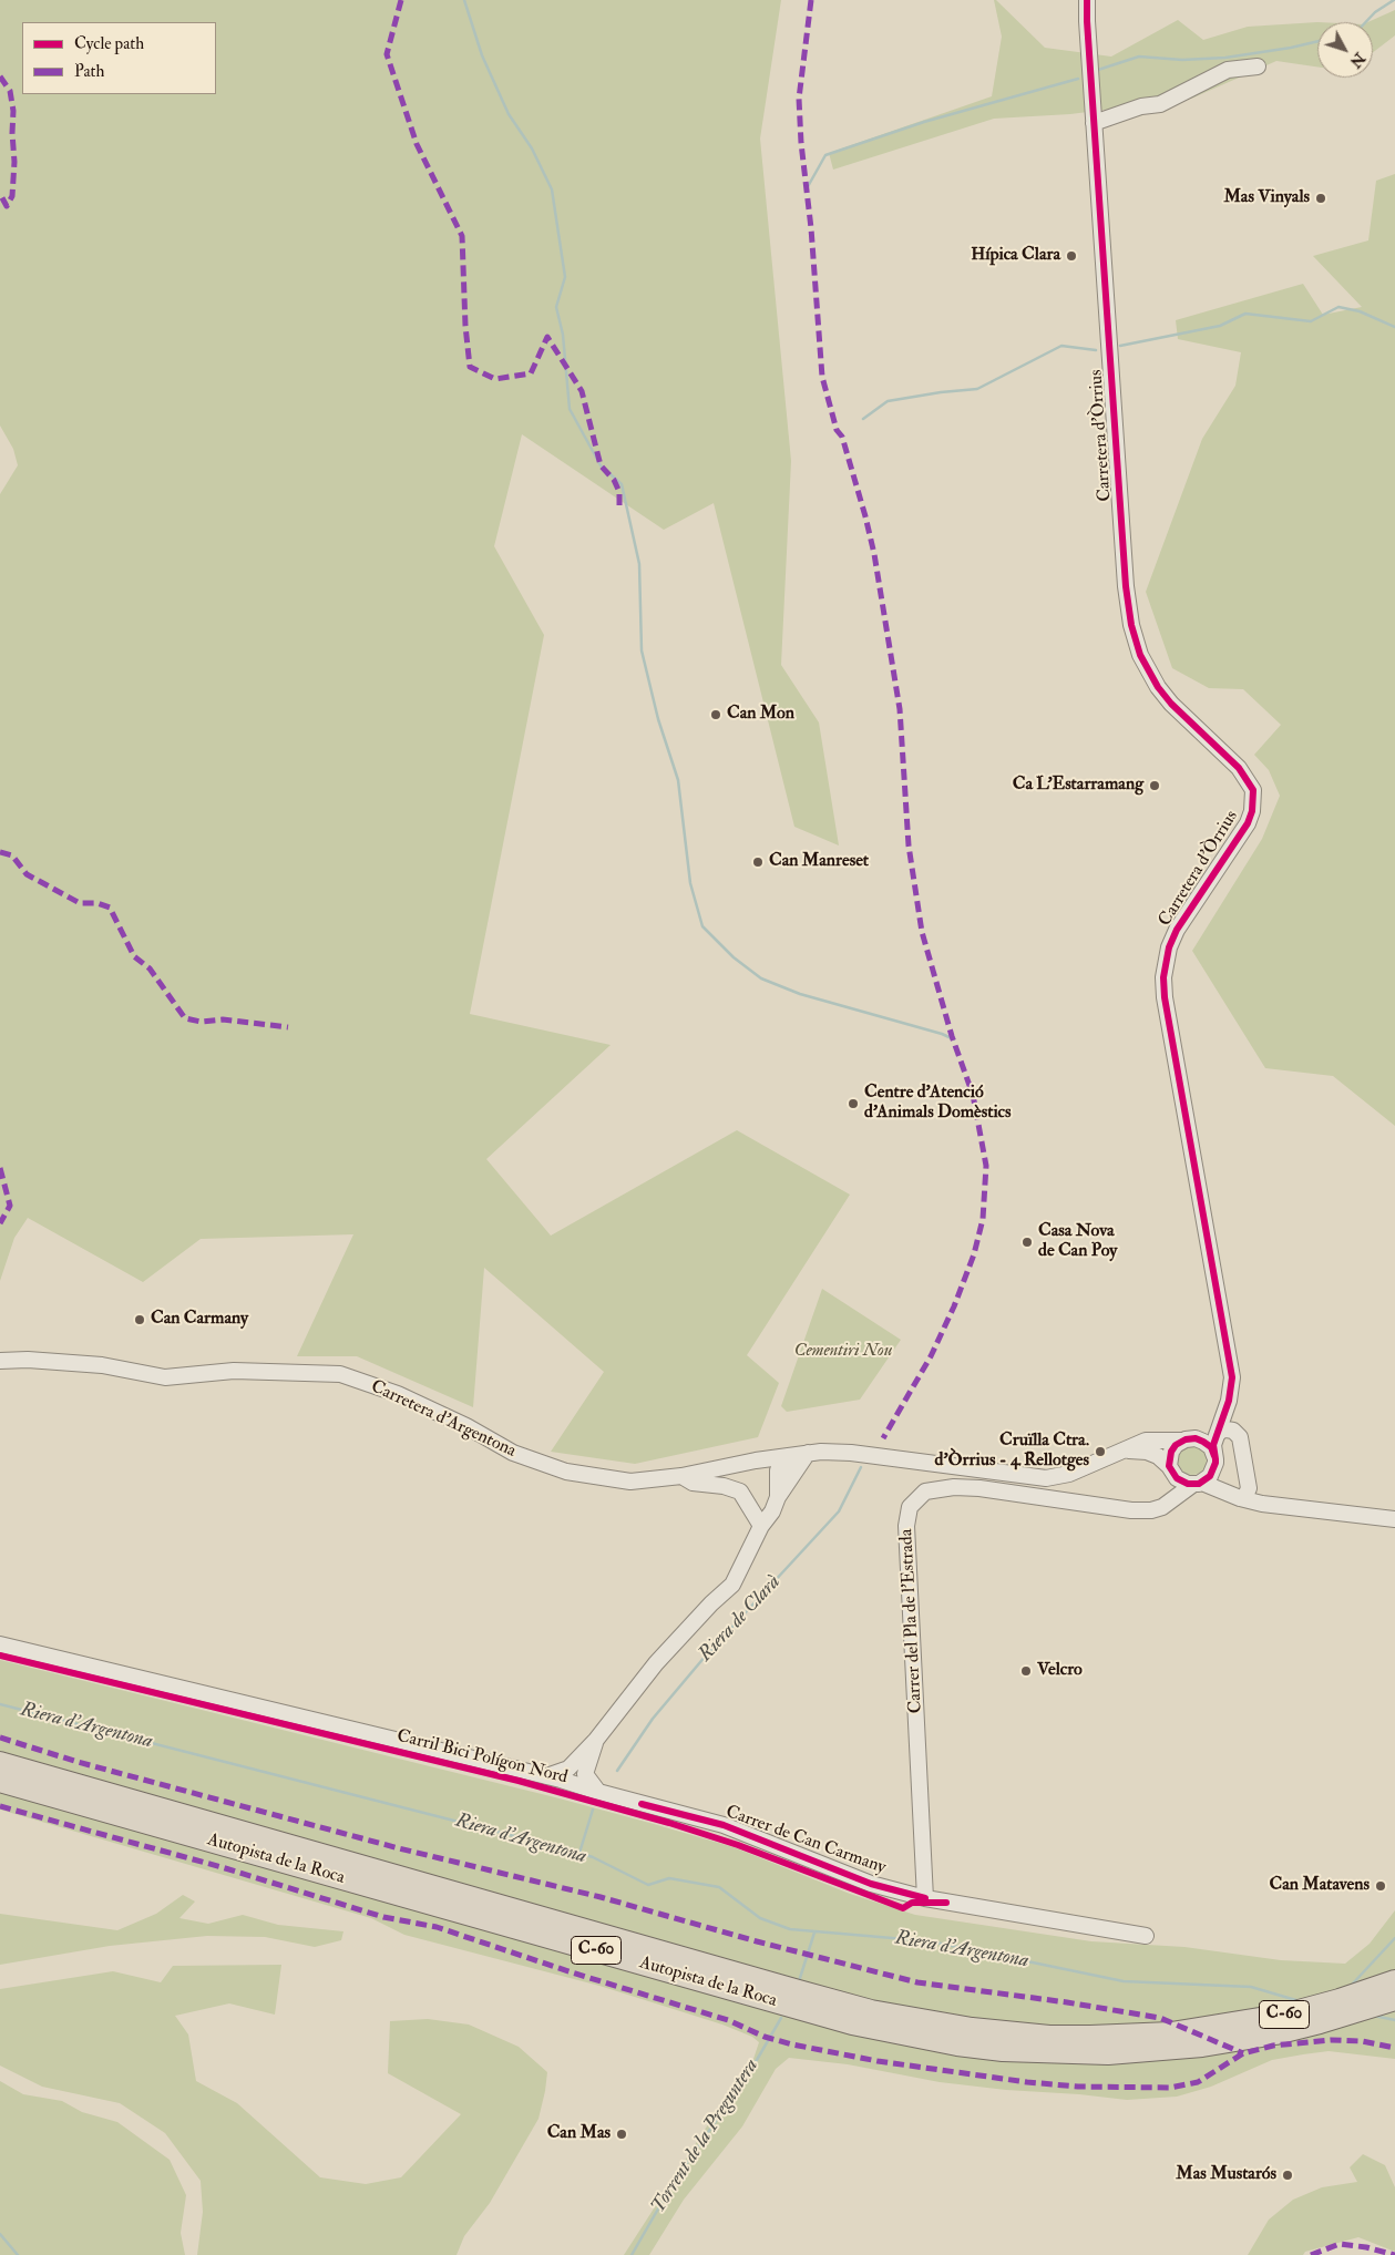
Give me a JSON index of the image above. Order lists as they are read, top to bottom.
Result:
{
  "streets": {
    "highway": ["Autopista de la Roca", "C-60"],
    "street": [
      "Carretera d'Òrrius",
      "Carretera d'Argentona",
      "Carrer del Pla de l'Estrada",
      "Carrer de Can Carmany"
    ],
    "cycle path": ["Carril Bici Polígon Nord"]
  },
  "crossings": [
    ["Carretera d'Òrrius", "Carrer del Pla de l'Estrada"],
    ["Carrer del Pla de l'Estrada", "Carrer de Can Carmany"]
  ],
  "water": ["Riera de Clarà", "Riera d'Argentona", "Torrent de la Preguntera"],
  "parks": ["Cementiri Nou"],
  "places": [
    "Mas Vinyals",
    "Hípica Clara",
    "Can Mon",
    "Ca L'Estarramang",
    "Can Manreset",
    "Centre d'Atenció d'Animals Domèstics",
    "Casa Nova de Can Poy",
    "Can Carmany",
    "Cruïlla Ctra. d'Òrrius - 4 Rellotges",
    "Velcro",
    "Can Matavens",
    "Can Mas",
    "Mas Mustarós"
  ],
  "legend": ["Cycle path", "Path"],
  "north": "bottom right"
}
